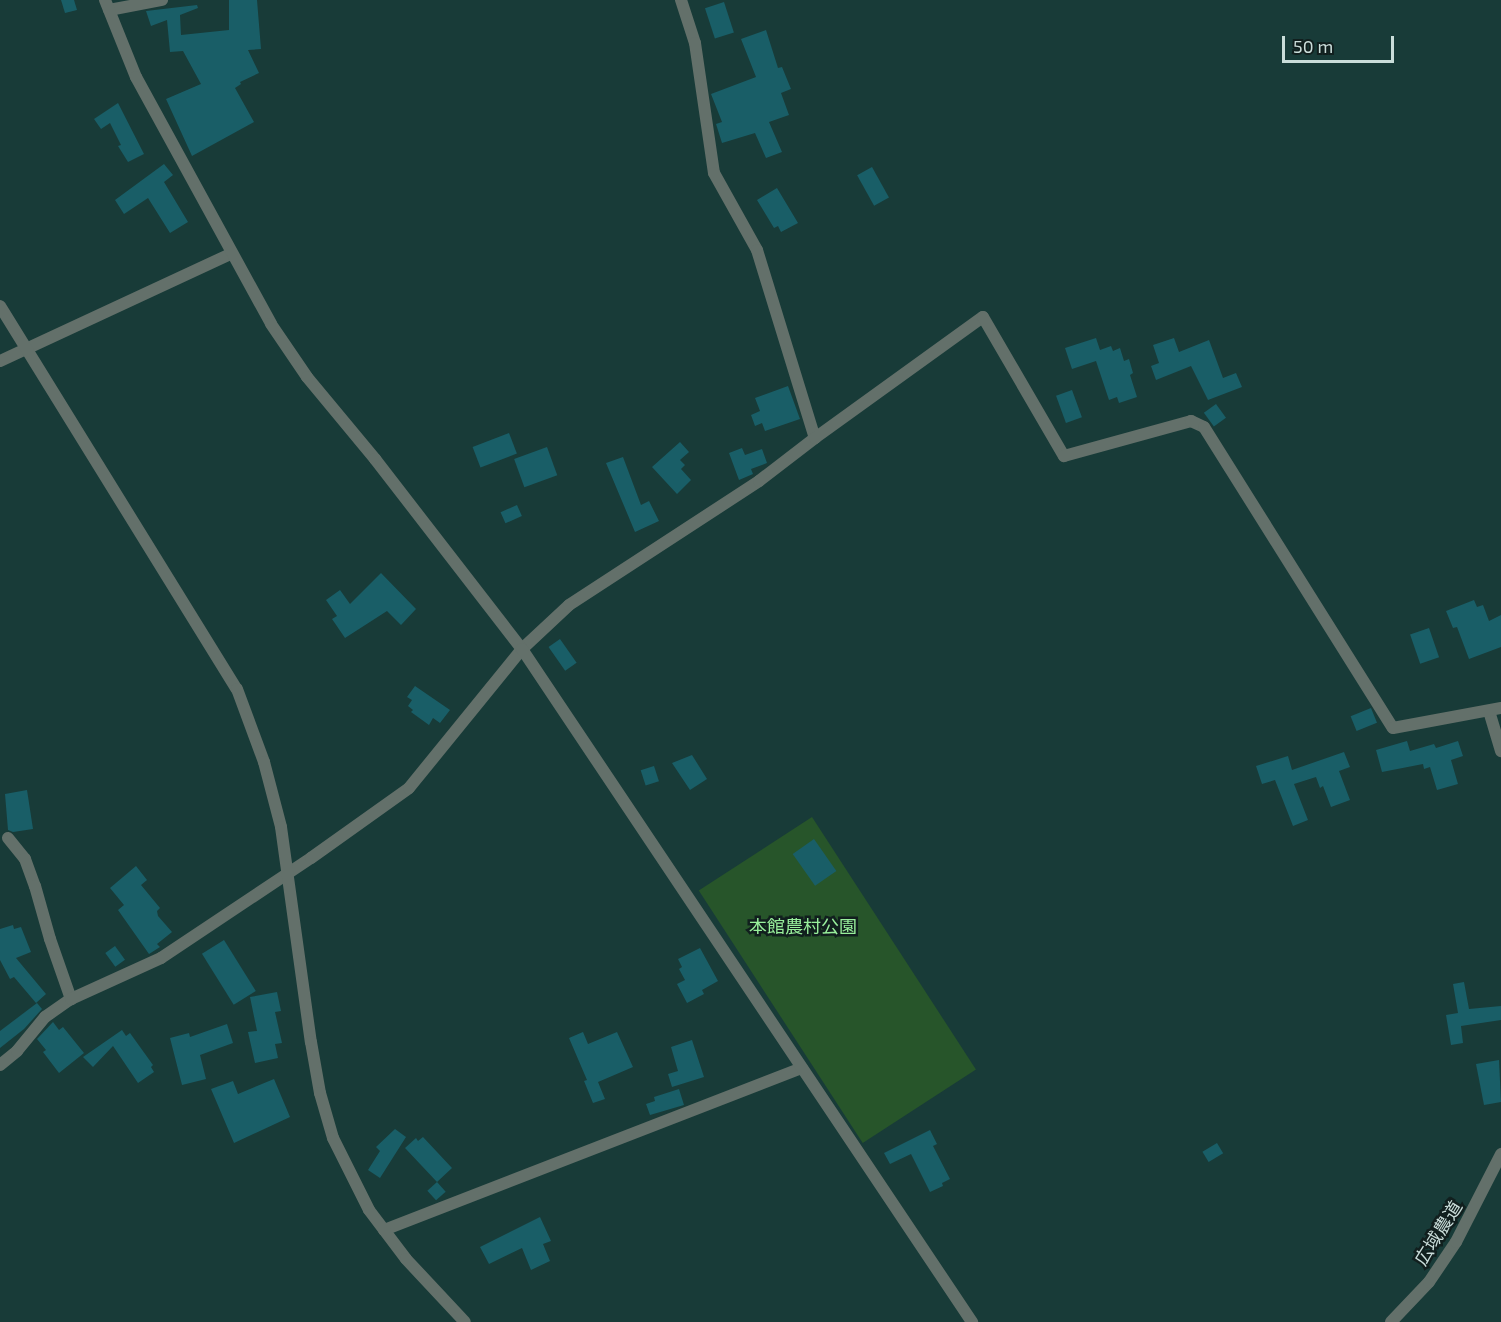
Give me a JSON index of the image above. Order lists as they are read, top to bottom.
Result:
{
  "streets": {
    "street": ["広域農道"]
  },
  "parks": ["本館農村公園"],
  "scale_bar": "50 m"
}
